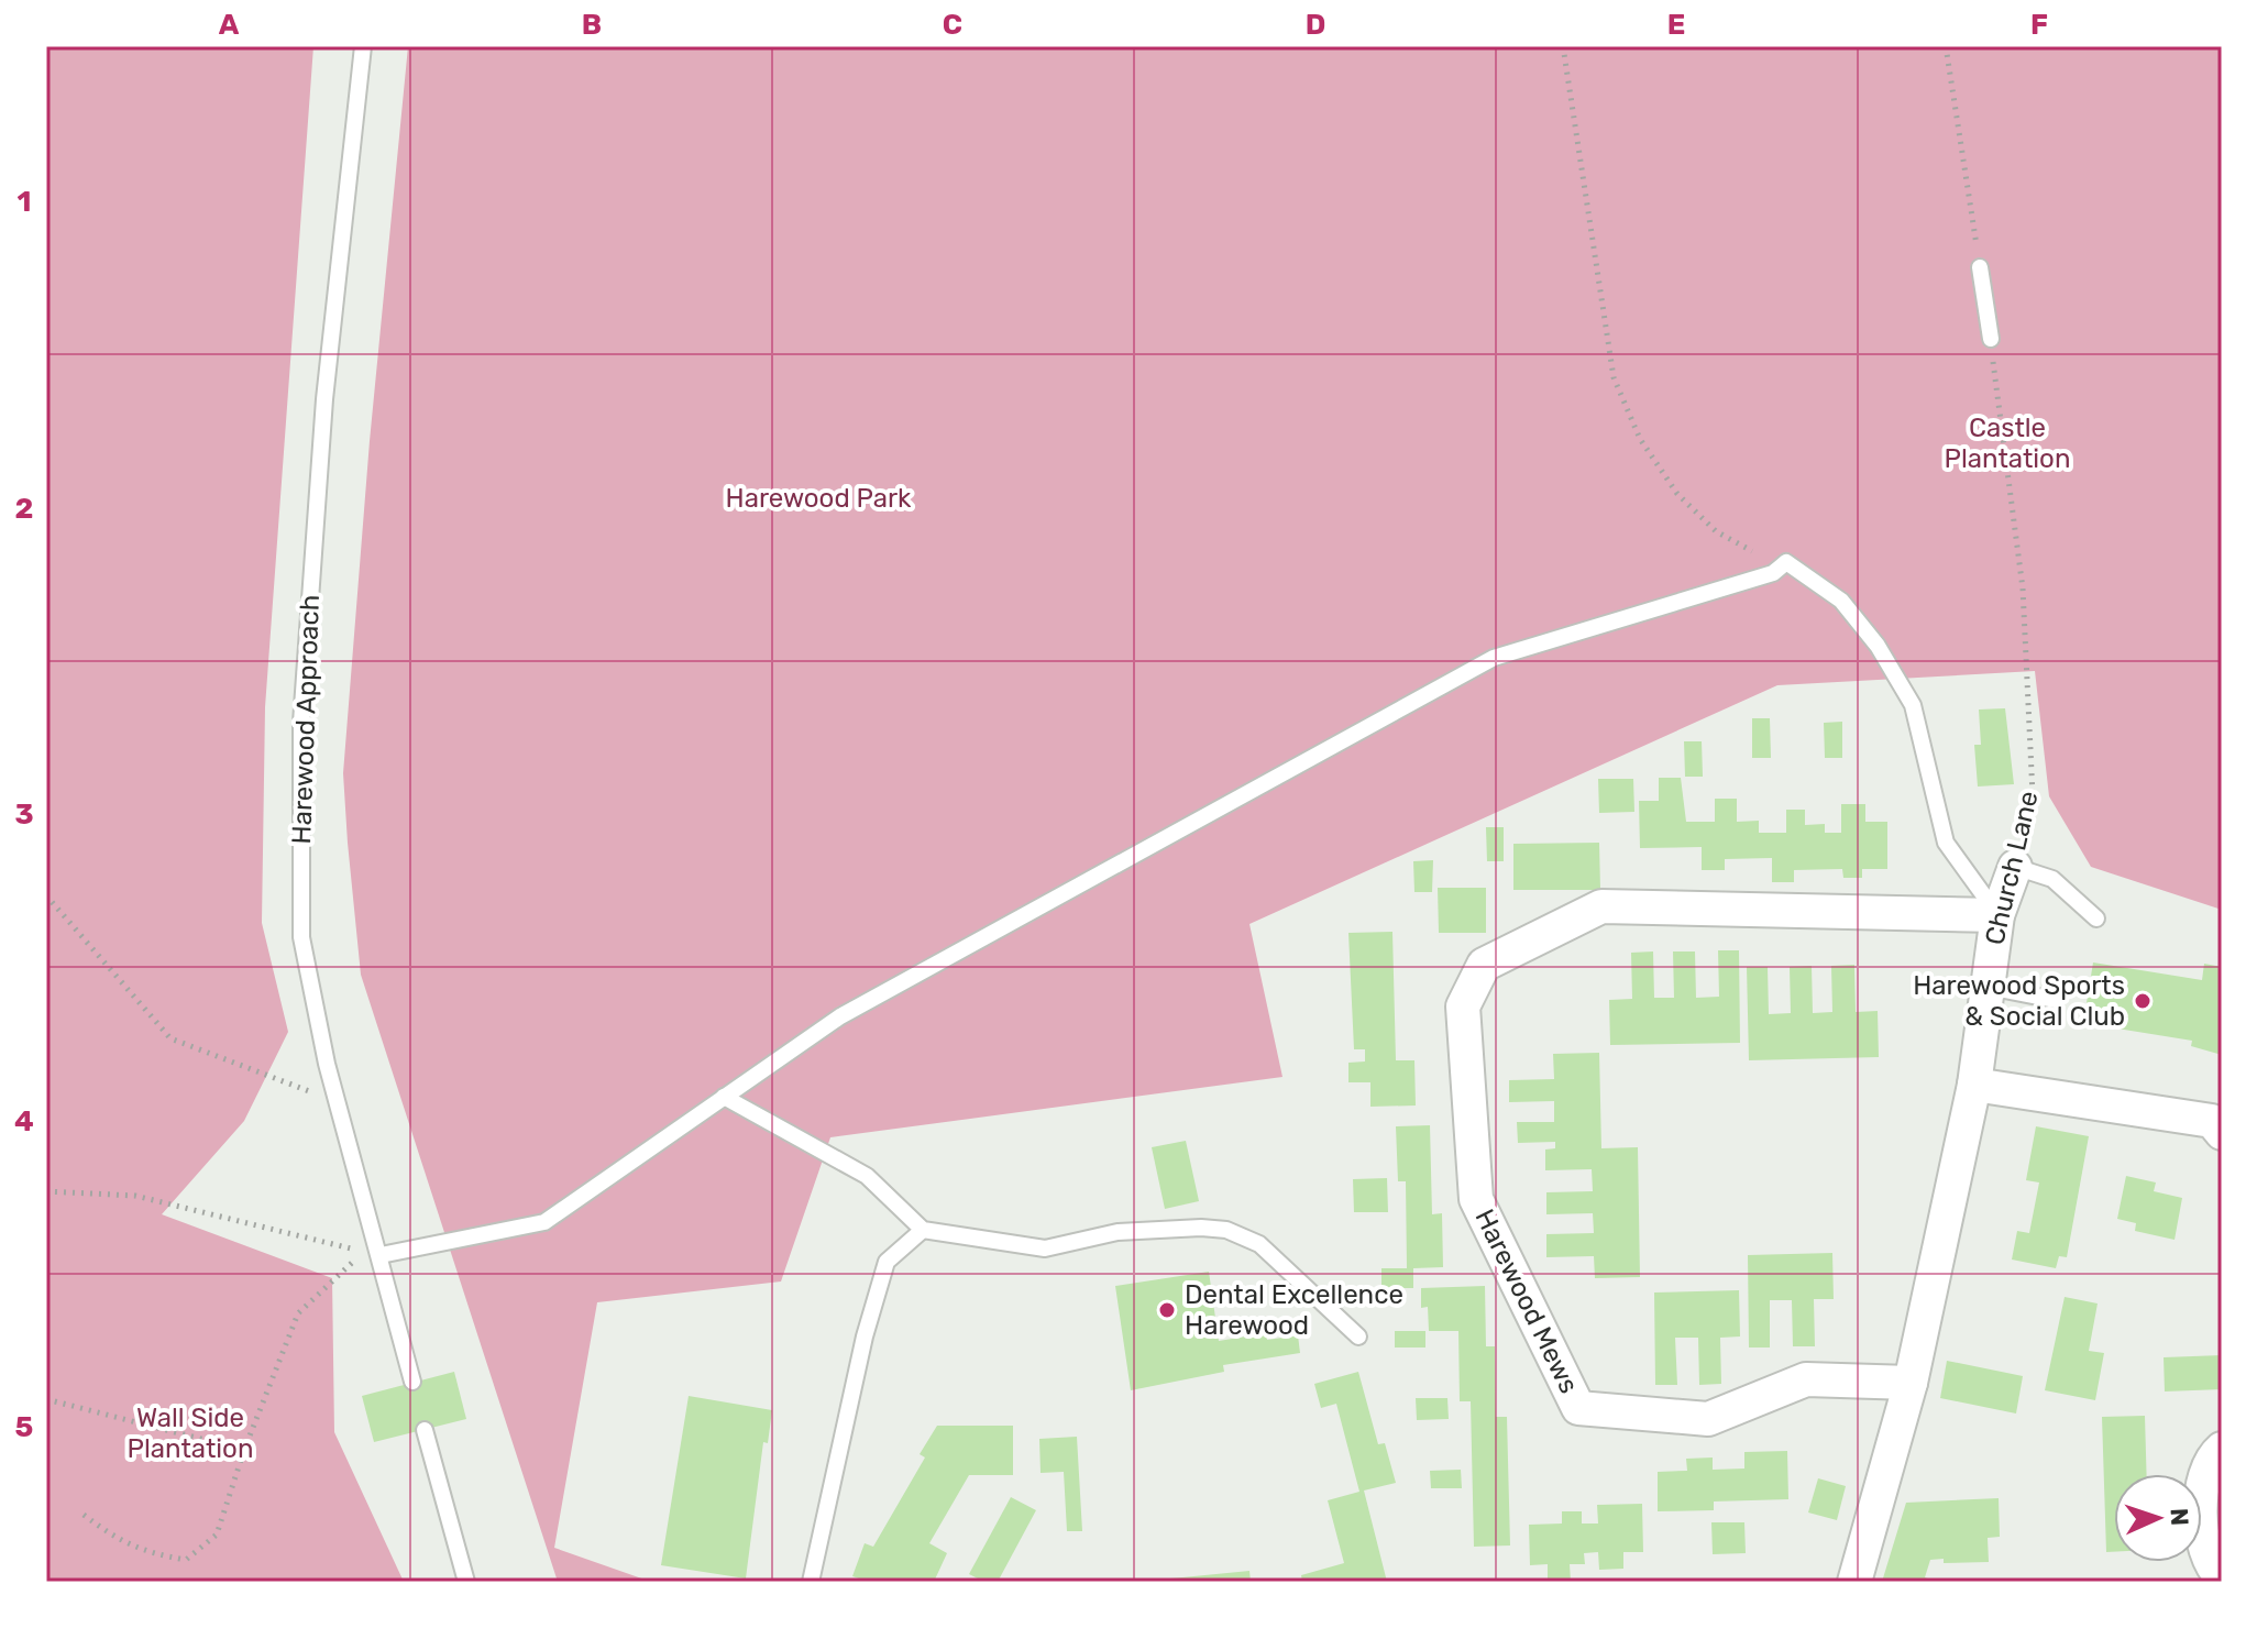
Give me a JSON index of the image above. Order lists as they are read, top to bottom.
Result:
{
  "streets": {
    "street": ["Church Lane", "Harewood Mews"],
    "lane": ["Harewood Approach"]
  },
  "crossings": [
    ["Church Lane", "Harewood Mews"]
  ],
  "parks": ["Castle Plantation", "Harewood Park", "Wall Side Plantation"],
  "places": ["Harewood Sports & Social Club", "Dental Excellence Harewood"],
  "north": "right",
  "grid": {
    "columns": [
      "A",
      "B",
      "C",
      "D",
      "E",
      "F"
    ],
    "rows": [
      "1",
      "2",
      "3",
      "4",
      "5"
    ]
  }
}
